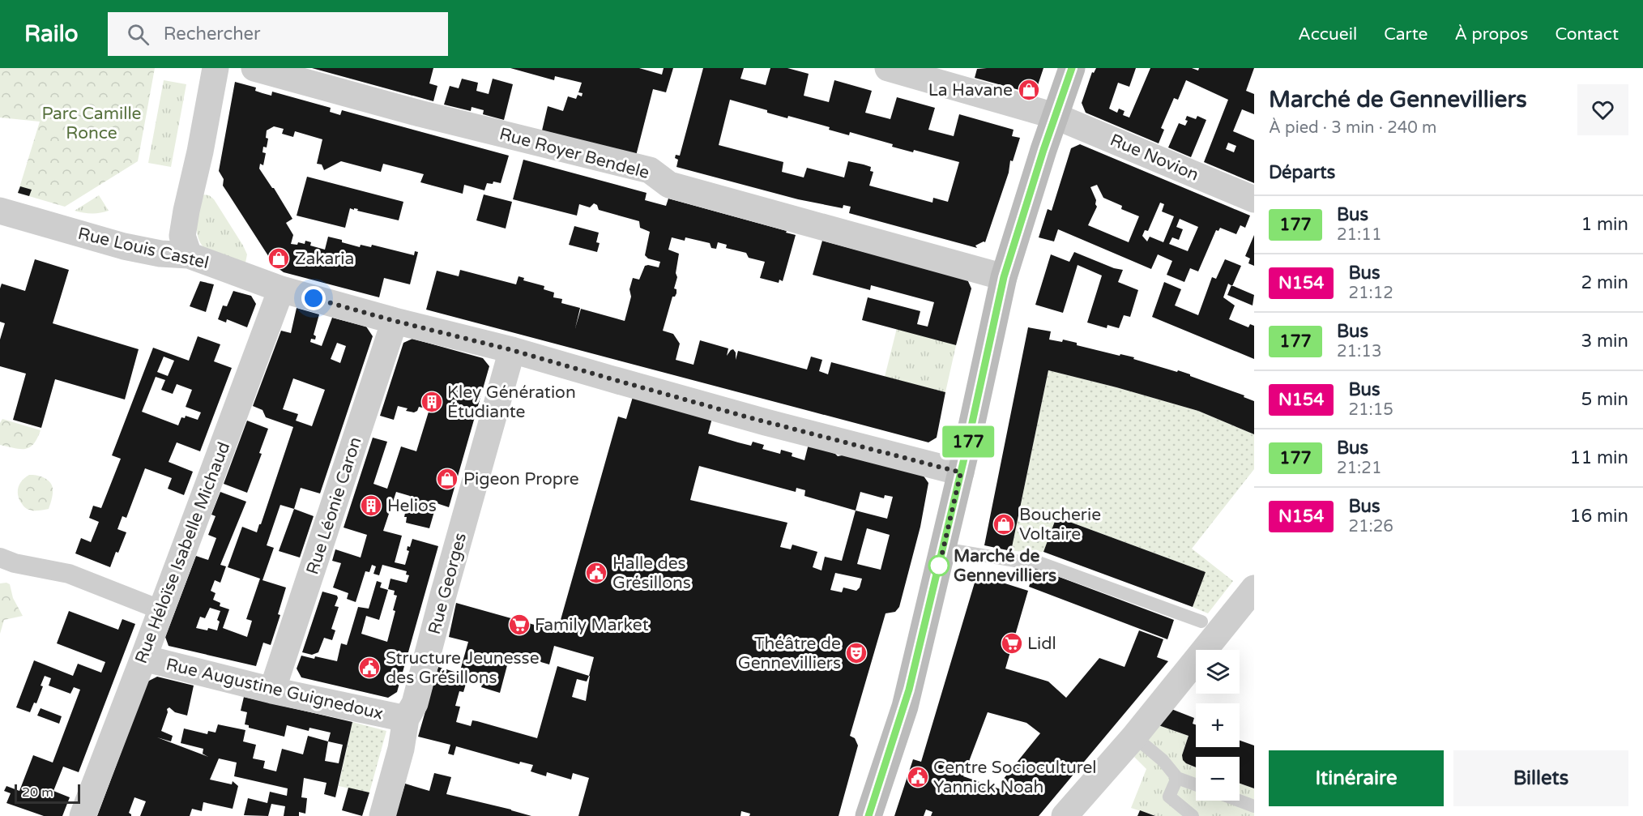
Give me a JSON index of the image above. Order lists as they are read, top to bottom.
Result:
{
  "streets": {
    "street": [
      "Rue Royer Bendele",
      "Rue Novion",
      "Rue Louis Castel",
      "Rue Léonie Caron",
      "Rue Héloïse Isabelle Michaud",
      "Rue Georges",
      "Rue Augustine Guignedoux"
    ]
  },
  "crossings": [
    ["Rue Louis Castel", "Rue Léonie Caron"],
    ["Rue Louis Castel", "Rue Héloïse Isabelle Michaud"],
    ["Rue Louis Castel", "Rue Georges"],
    ["Rue Léonie Caron", "Rue Augustine Guignedoux"],
    ["Rue Héloïse Isabelle Michaud", "Rue Augustine Guignedoux"],
    ["Rue Georges", "Rue Augustine Guignedoux"]
  ],
  "parks": ["Parc Camille Ronce"],
  "places": {
    "shop": [
      "La Havane",
      "Zakaria",
      "Pigeon Propre",
      "Boucherie Voltaire"
    ],
    "building": ["Kley Génération Étudiante", "Helios"],
    "other": ["Marché de Gennevilliers"],
    "public building": ["Halle des Grésillons", "Structure Jeunesse des Grésillons", "Centre Socioculturel Yannick Noah"],
    "supermarket": ["Family Market", "Lidl"],
    "theatre": ["Théâtre de Gennevilliers"]
  },
  "lines": ["bus line 177"],
  "scale_bar": "20 m",
  "page": {
    "header": "Railo",
    "search": "Rechercher",
    "nav": [
      "Accueil",
      "Carte",
      "À propos",
      "Contact"
    ],
    "on_map": "177",
    "heading": [
      ["Marché de Gennevilliers", "À pied · 3 min · 240 m"],
      "Départs"
    ],
    "list": [
      {
        "mark": "177",
        "name": "Bus",
        "note": "21:11",
        "value": "1 min"
      },
      {
        "mark": "N154",
        "name": "Bus",
        "note": "21:12",
        "value": "2 min"
      },
      {
        "mark": "177",
        "name": "Bus",
        "note": "21:13",
        "value": "3 min"
      },
      {
        "mark": "N154",
        "name": "Bus",
        "note": "21:15",
        "value": "5 min"
      },
      {
        "mark": "177",
        "name": "Bus",
        "note": "21:21",
        "value": "11 min"
      },
      {
        "mark": "N154",
        "name": "Bus",
        "note": "21:26",
        "value": "16 min"
      }
    ],
    "map_buttons": ["+", "−"],
    "buttons": ["Itinéraire", "Billets"],
    "scale": "20 m"
  }
}
